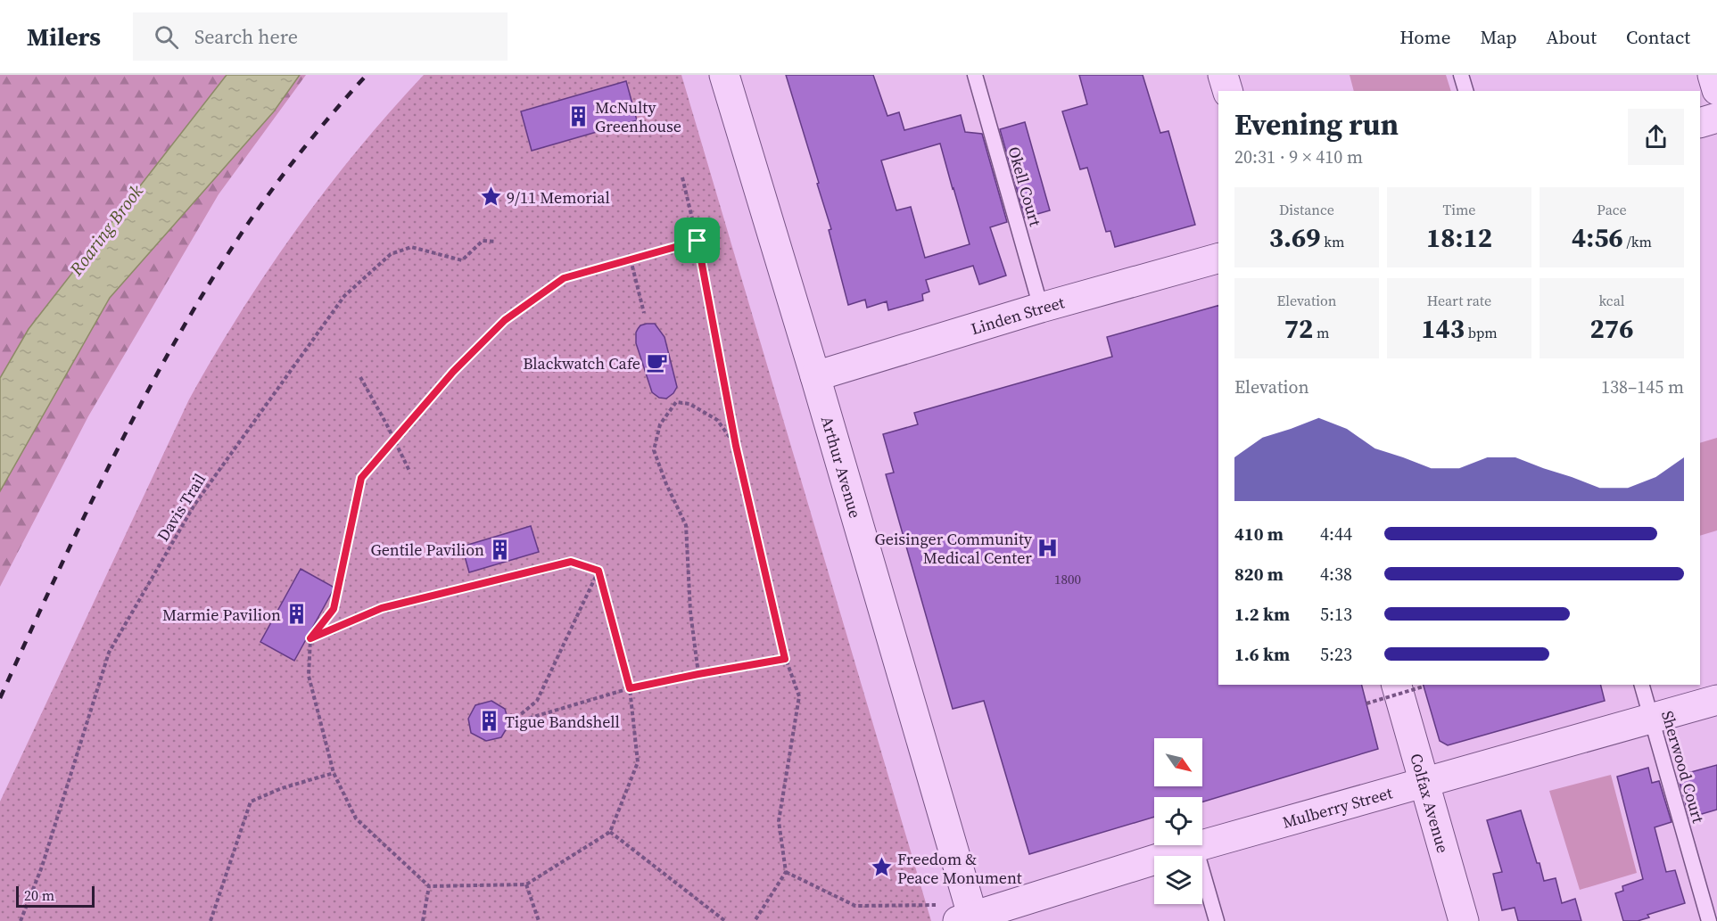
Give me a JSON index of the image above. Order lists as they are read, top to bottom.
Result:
{
  "streets": {
    "street": [
      "Linden Street",
      "Arthur Avenue",
      "Colfax Avenue",
      "Mulberry Street"
    ],
    "lane": ["Okell Court", "Sherwood Court"],
    "path": ["Davis Trail"]
  },
  "crossings": [
    ["Okell Court", "Linden Street"],
    ["Linden Street", "Arthur Avenue"],
    ["Arthur Avenue", "Mulberry Street"],
    ["Sherwood Court", "Mulberry Street"],
    ["Colfax Avenue", "Mulberry Street"]
  ],
  "water": ["Roaring Brook"],
  "places": {
    "building": [
      "McNulty Greenhouse",
      "Gentile Pavilion",
      "Marmie Pavilion",
      "Tigue Bandshell"
    ],
    "place": ["9/11 Memorial", "Freedom & Peace Monument"],
    "cafe": ["Blackwatch Cafe"],
    "hospital": ["Geisinger Community Medical Center"]
  },
  "house_numbers": ["1800"],
  "scale_bar": "20 m",
  "north": "bottom right",
  "page": {
    "header": "Milers",
    "search": "Search here",
    "nav": [
      "Home",
      "Map",
      "About",
      "Contact"
    ],
    "heading": ["Evening run", "20:31 · 9 × 410 m"],
    "stats": [
      ["Distance", "3.69 km"],
      ["Time", "18:12"],
      ["Pace", "4:56 /km"],
      ["Elevation", "72 m"],
      ["Heart rate", "143 bpm"],
      ["kcal", "276"]
    ],
    "chart": ["Elevation", "138–145 m"],
    "list": [
      {
        "name": "410 m",
        "note": "4:44"
      },
      {
        "name": "820 m",
        "note": "4:38"
      },
      {
        "name": "1.2 km",
        "note": "5:13"
      },
      {
        "name": "1.6 km",
        "note": "5:23"
      }
    ],
    "scale": "20 m"
  }
}
